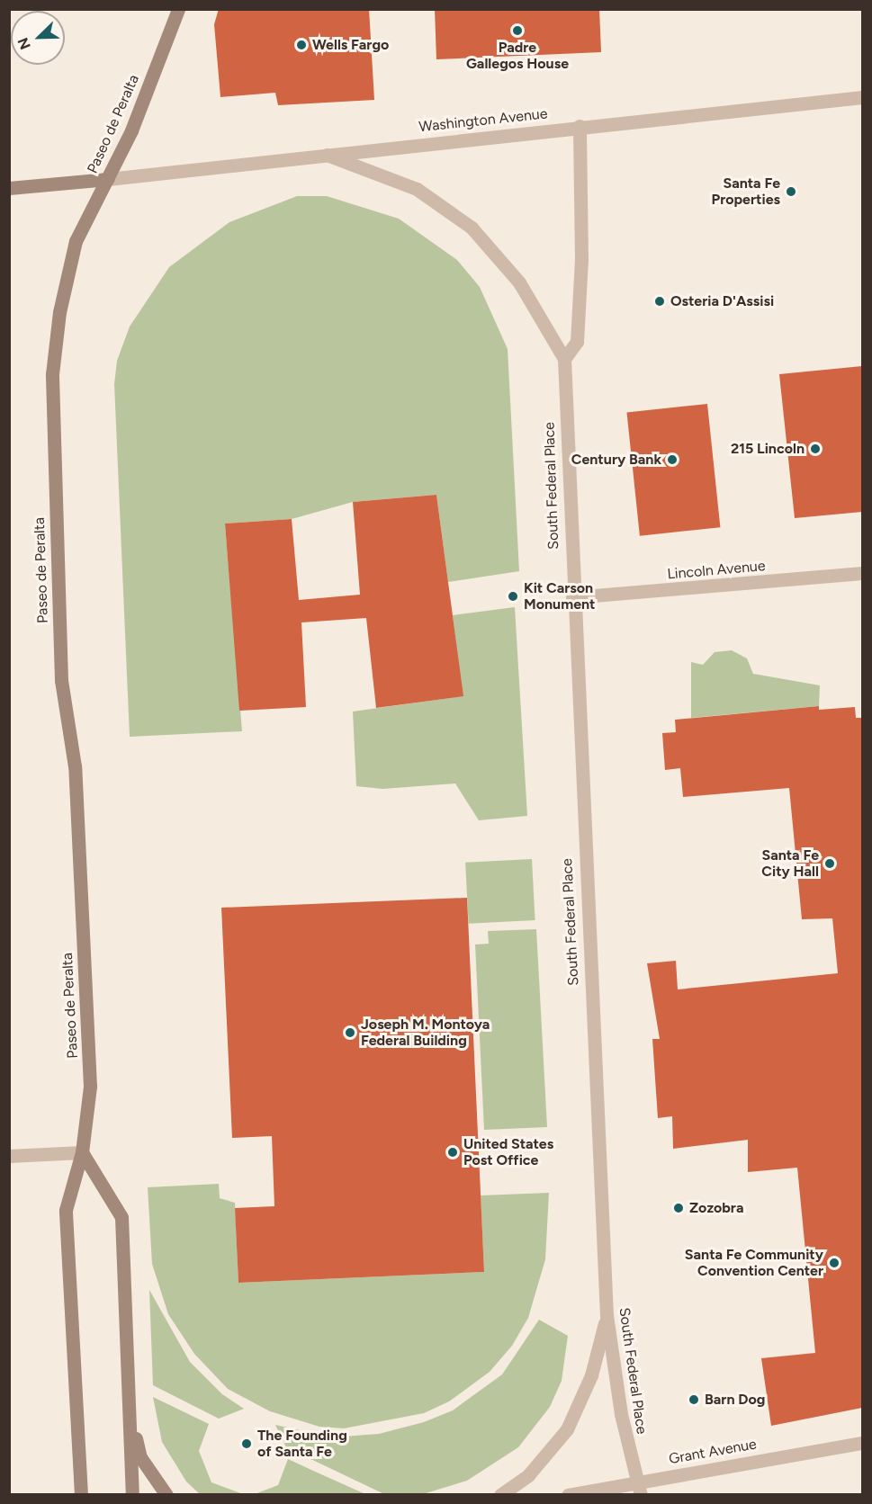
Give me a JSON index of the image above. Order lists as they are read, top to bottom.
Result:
{
  "streets": {
    "main road": ["Paseo de Peralta"],
    "street": [
      "Washington Avenue",
      "South Federal Place",
      "Lincoln Avenue",
      "Grant Avenue"
    ]
  },
  "crossings": [
    ["Washington Avenue", "Paseo de Peralta"],
    ["South Federal Place", "Lincoln Avenue"],
    ["South Federal Place", "Grant Avenue"]
  ],
  "places": [
    "Padre Gallegos House",
    "Wells Fargo",
    "Santa Fe Properties",
    "Osteria D'Assisi",
    "215 Lincoln",
    "Century Bank",
    "Kit Carson Monument",
    "Santa Fe City Hall",
    "Joseph M. Montoya Federal Building",
    "United States Post Office",
    "Zozobra",
    "Santa Fe Community Convention Center",
    "Barn Dog",
    "The Founding of Santa Fe"
  ],
  "north": "bottom left"
}
